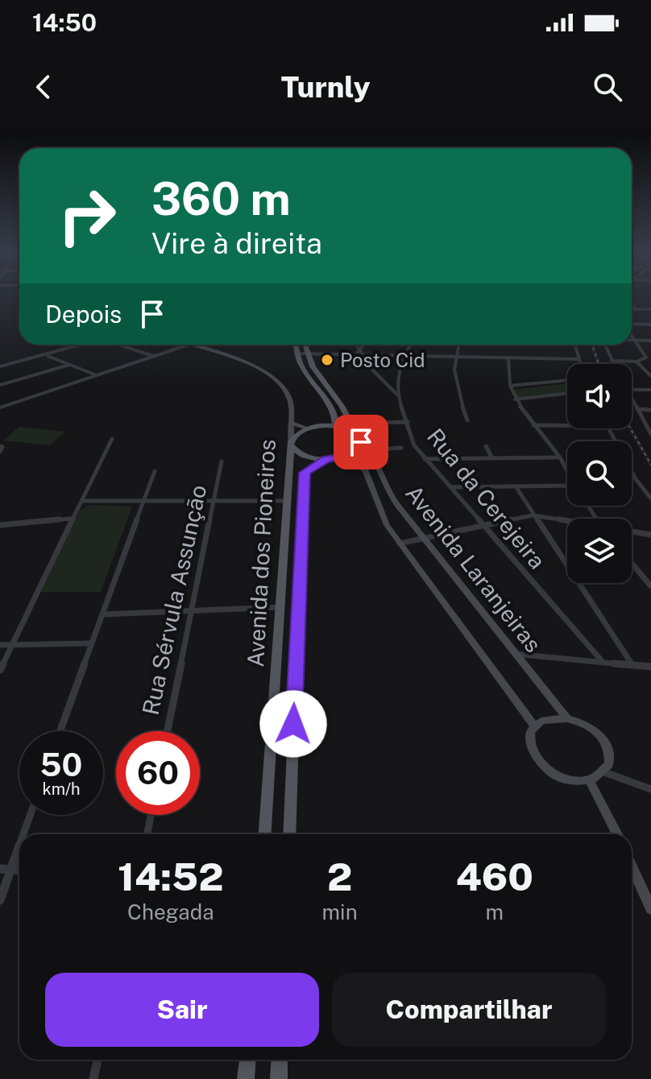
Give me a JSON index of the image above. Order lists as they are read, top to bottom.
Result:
{
  "streets": {
    "main road": ["Avenida dos Pioneiros", "Avenida Laranjeiras"],
    "street": ["Rua da Cerejeira", "Rua Sérvula Assunção"]
  },
  "places": ["Posto Cid"],
  "page": {
    "status": "14:50",
    "header": "Turnly",
    "turn": ["360 m", "Vire à direita"],
    "then": "Depois",
    "speed": "50 km/h",
    "limit": "60",
    "eta": [
      "14:52",
      "Chegada",
      "2",
      "min",
      "460",
      "m"
    ],
    "buttons": ["Sair", "Compartilhar"]
  }
}
